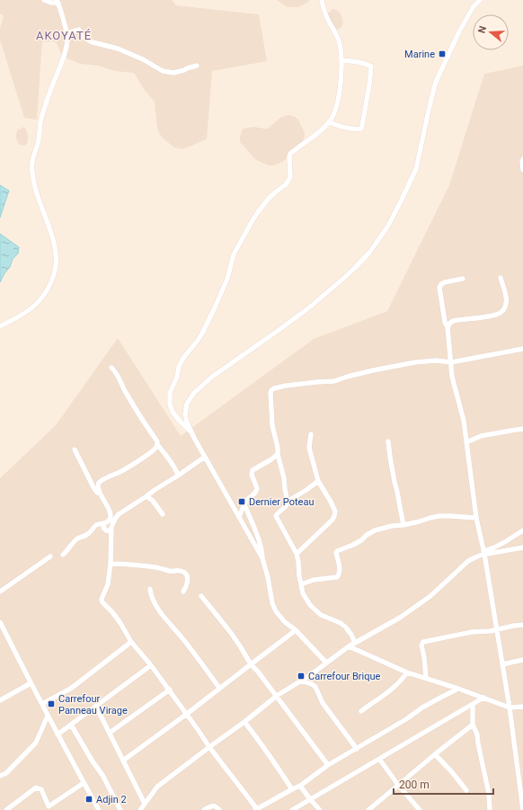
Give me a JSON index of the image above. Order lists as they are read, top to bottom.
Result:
{
  "districts": ["AKOYATÉ"],
  "places": {
    "transit": [
      "Marine",
      "Dernier Poteau",
      "Carrefour Brique",
      "Carrefour Panneau Virage",
      "Adjin 2"
    ]
  },
  "scale_bar": "200 m",
  "north": "left"
}
